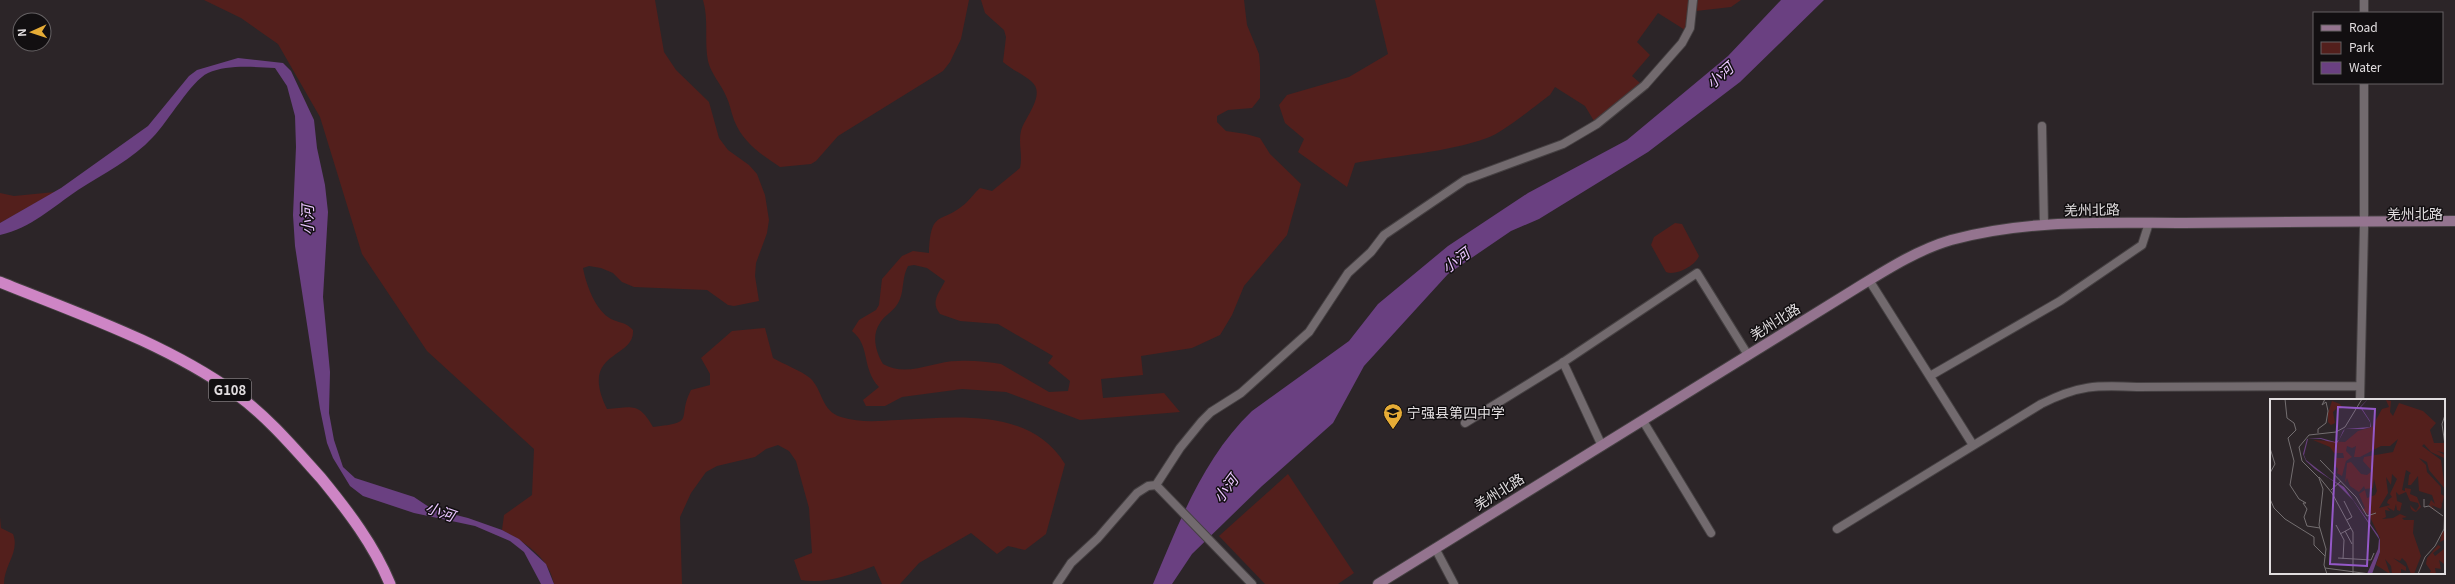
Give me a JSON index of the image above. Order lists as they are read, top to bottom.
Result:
{
  "streets": {
    "highway": ["G108"],
    "main road": ["羌州北路"]
  },
  "water": ["小河"],
  "places": {
    "school or university": ["宁强县第四中学"]
  },
  "legend": ["Road", "Park", "Water"],
  "north": "left"
}
